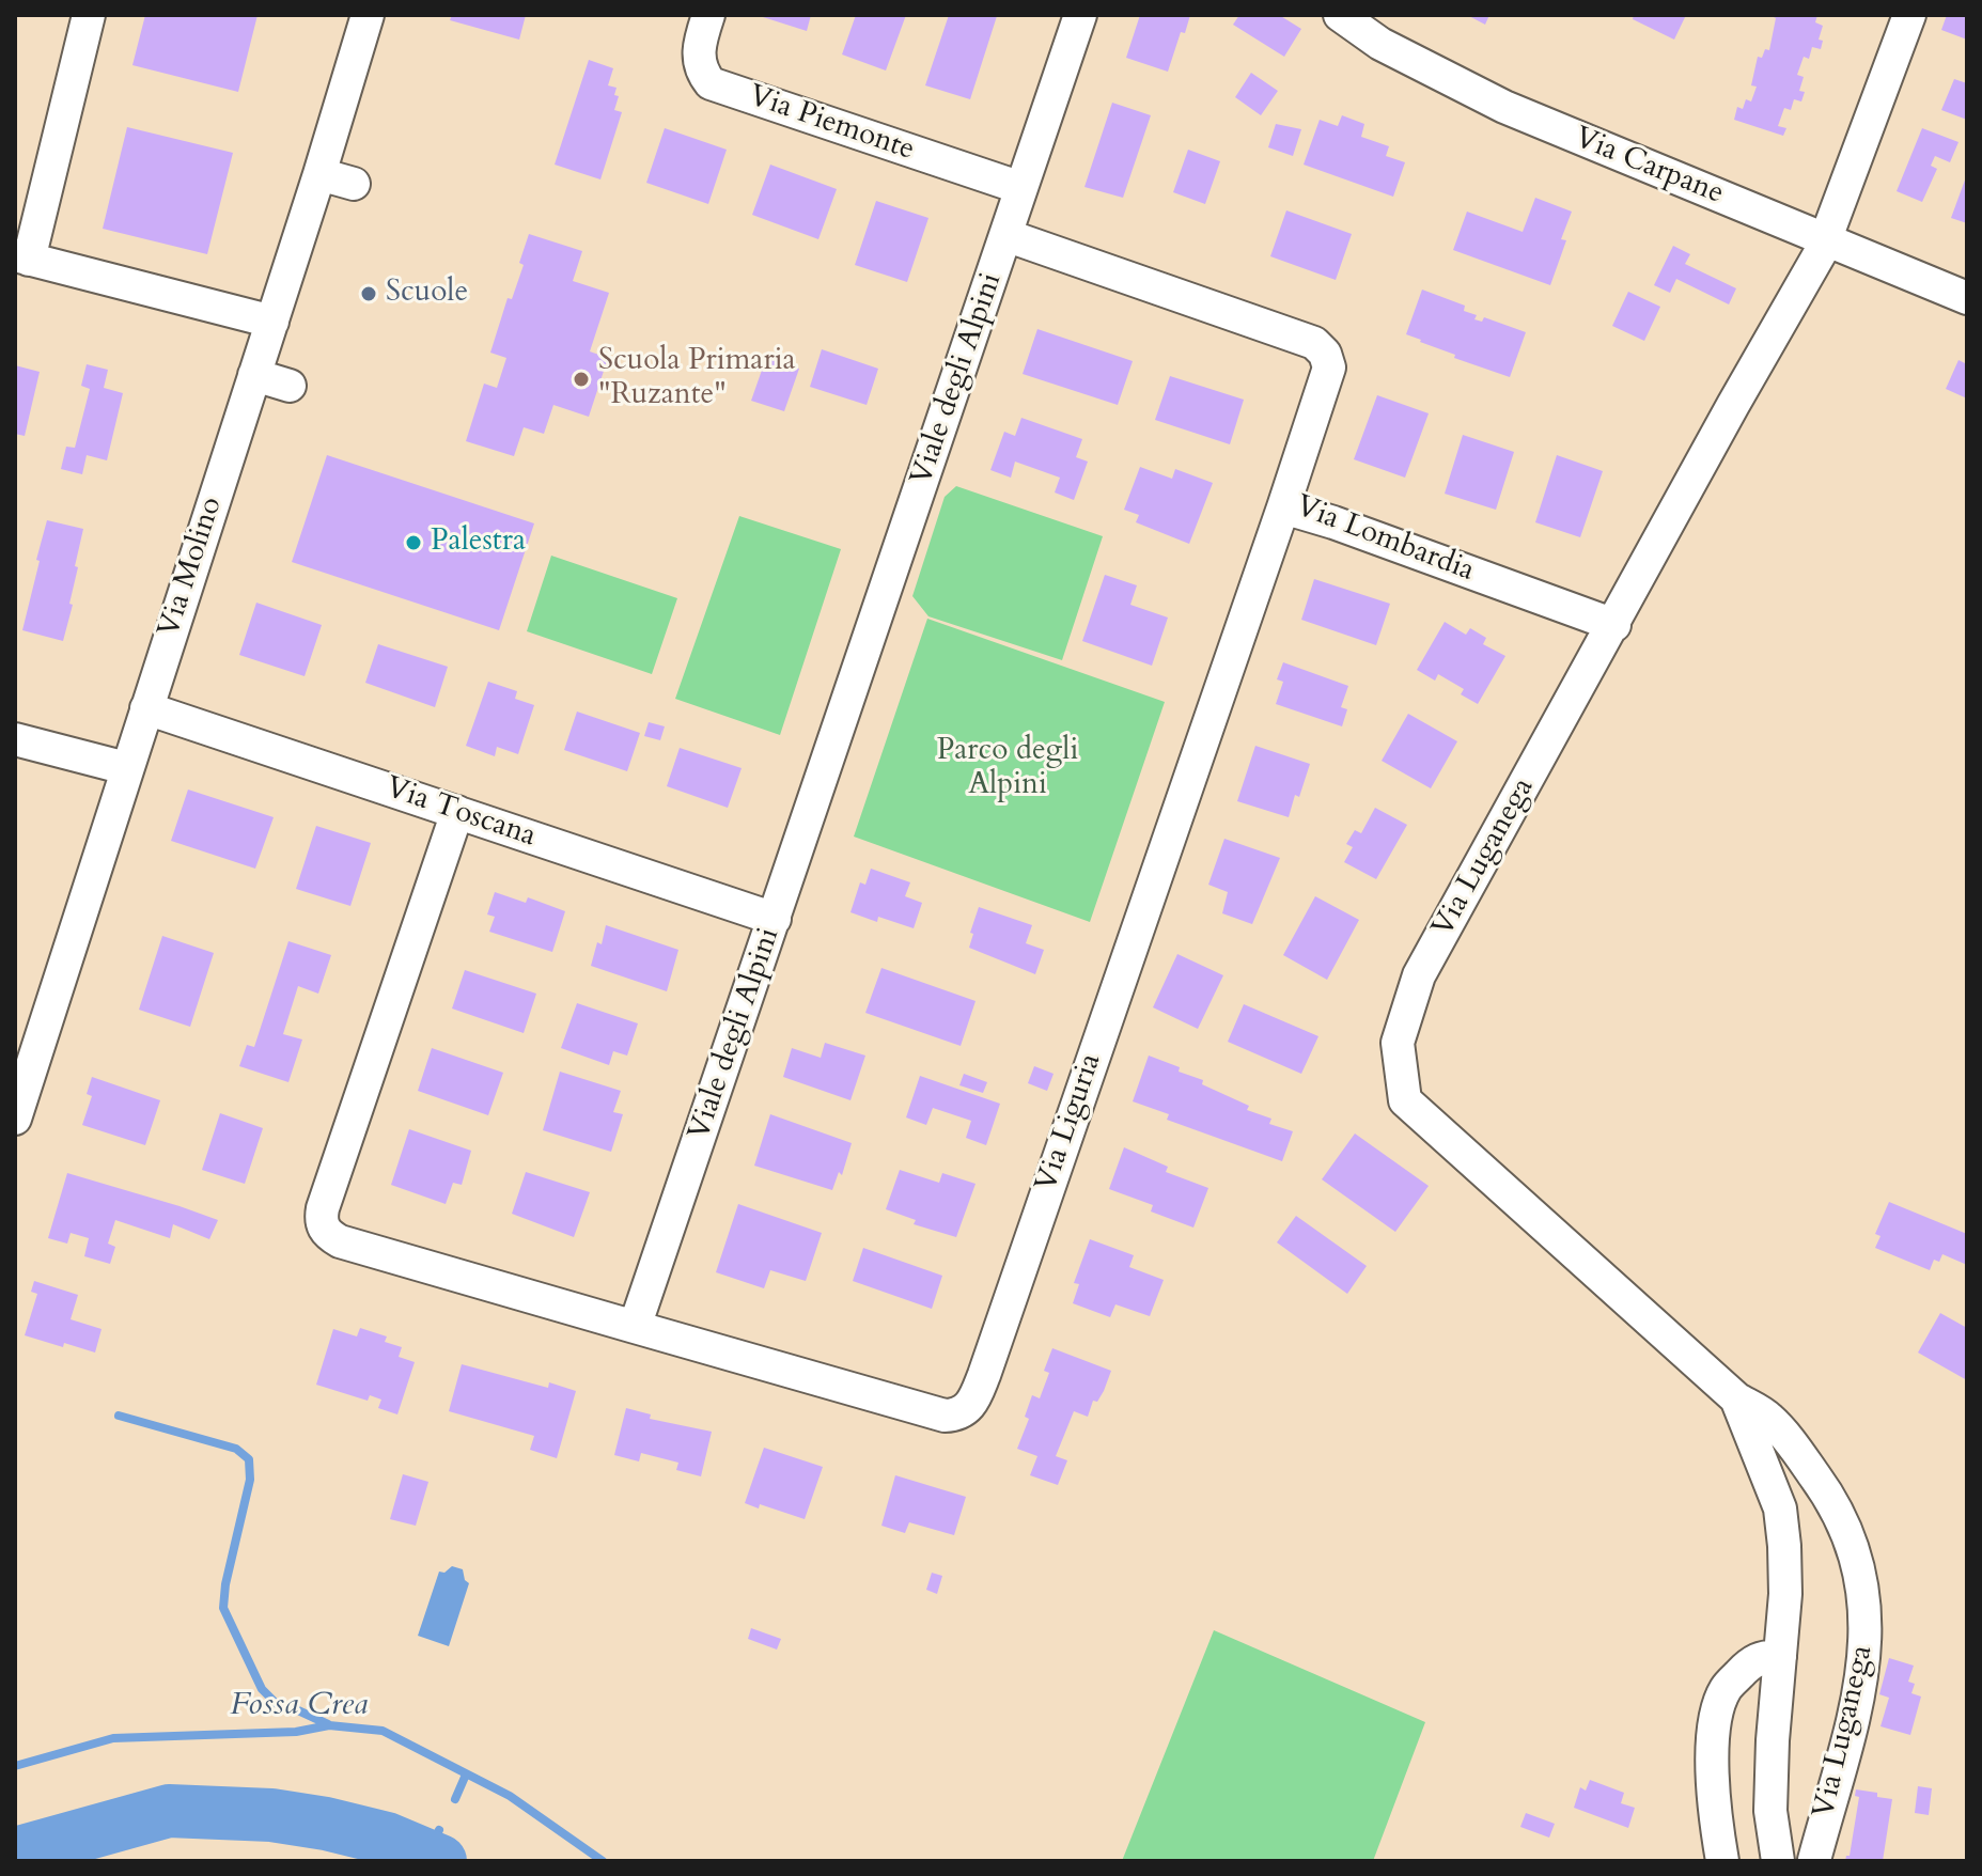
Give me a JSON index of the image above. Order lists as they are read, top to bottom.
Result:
{
  "streets": {
    "street": [
      "Via Piemonte",
      "Via Carpane",
      "Viale degli Alpini",
      "Via Lombardia",
      "Via Molino",
      "Via Toscana",
      "Via Luganega",
      "Via Liguria"
    ]
  },
  "crossings": [
    ["Via Piemonte", "Viale degli Alpini"],
    ["Via Carpane", "Via Luganega"],
    ["Viale degli Alpini", "Via Lombardia"],
    ["Viale degli Alpini", "Via Toscana"],
    ["Viale degli Alpini", "Via Liguria"],
    ["Via Lombardia", "Via Luganega"],
    ["Via Lombardia", "Via Liguria"],
    ["Via Molino", "Via Toscana"]
  ],
  "water": ["Fossa Crea"],
  "parks": ["Parco degli Alpini"],
  "places": ["Scuole", "Scuola Primaria \"Ruzante\"", "Palestra"]
}
